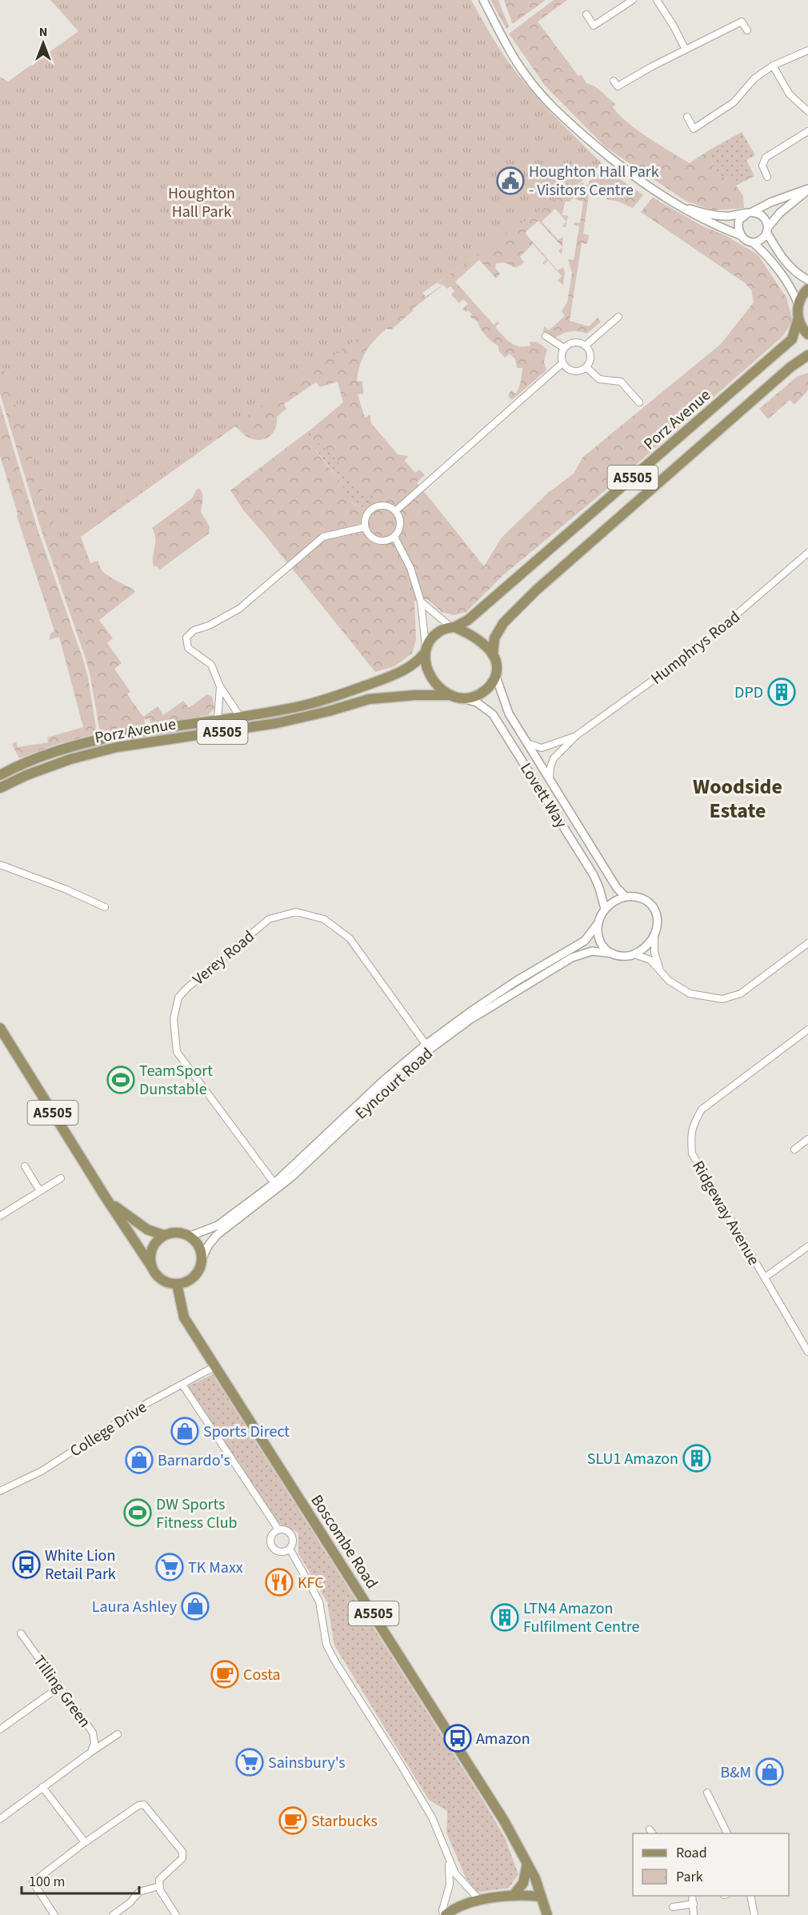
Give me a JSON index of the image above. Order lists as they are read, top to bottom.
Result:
{
  "streets": {
    "main road": ["Porz Avenue", "A5505", "Boscombe Road"],
    "street": [
      "Humphrys Road",
      "Lovett Way",
      "Verey Road",
      "Eyncourt Road",
      "Ridgeway Avenue",
      "College Drive",
      "Tilling Green"
    ]
  },
  "crossings": [
    ["Porz Avenue", "A5505"],
    ["Porz Avenue", "Lovett Way"],
    ["A5505", "Lovett Way"],
    ["A5505", "Eyncourt Road"],
    ["A5505", "Boscombe Road"],
    ["Humphrys Road", "Lovett Way"],
    ["Lovett Way", "Eyncourt Road"],
    ["Verey Road", "Eyncourt Road"],
    ["Eyncourt Road", "Boscombe Road"],
    ["College Drive", "Boscombe Road"]
  ],
  "districts": ["Woodside Estate"],
  "parks": ["Houghton Hall Park"],
  "places": {
    "public building": ["Houghton Hall Park - Visitors Centre"],
    "building": ["DPD", "SLU1 Amazon", "LTN4 Amazon Fulfilment Centre"],
    "sports": ["TeamSport Dunstable", "DW Sports Fitness Club"],
    "shop": [
      "Sports Direct",
      "Barnardo's",
      "Laura Ashley",
      "B&M"
    ],
    "bus stop": ["White Lion Retail Park", "Amazon"],
    "supermarket": ["TK Maxx", "Sainsbury's"],
    "restaurant": ["KFC"],
    "cafe": ["Costa", "Starbucks"]
  },
  "legend": ["Road", "Park"],
  "scale_bar": "100 m",
  "north": "top"
}
